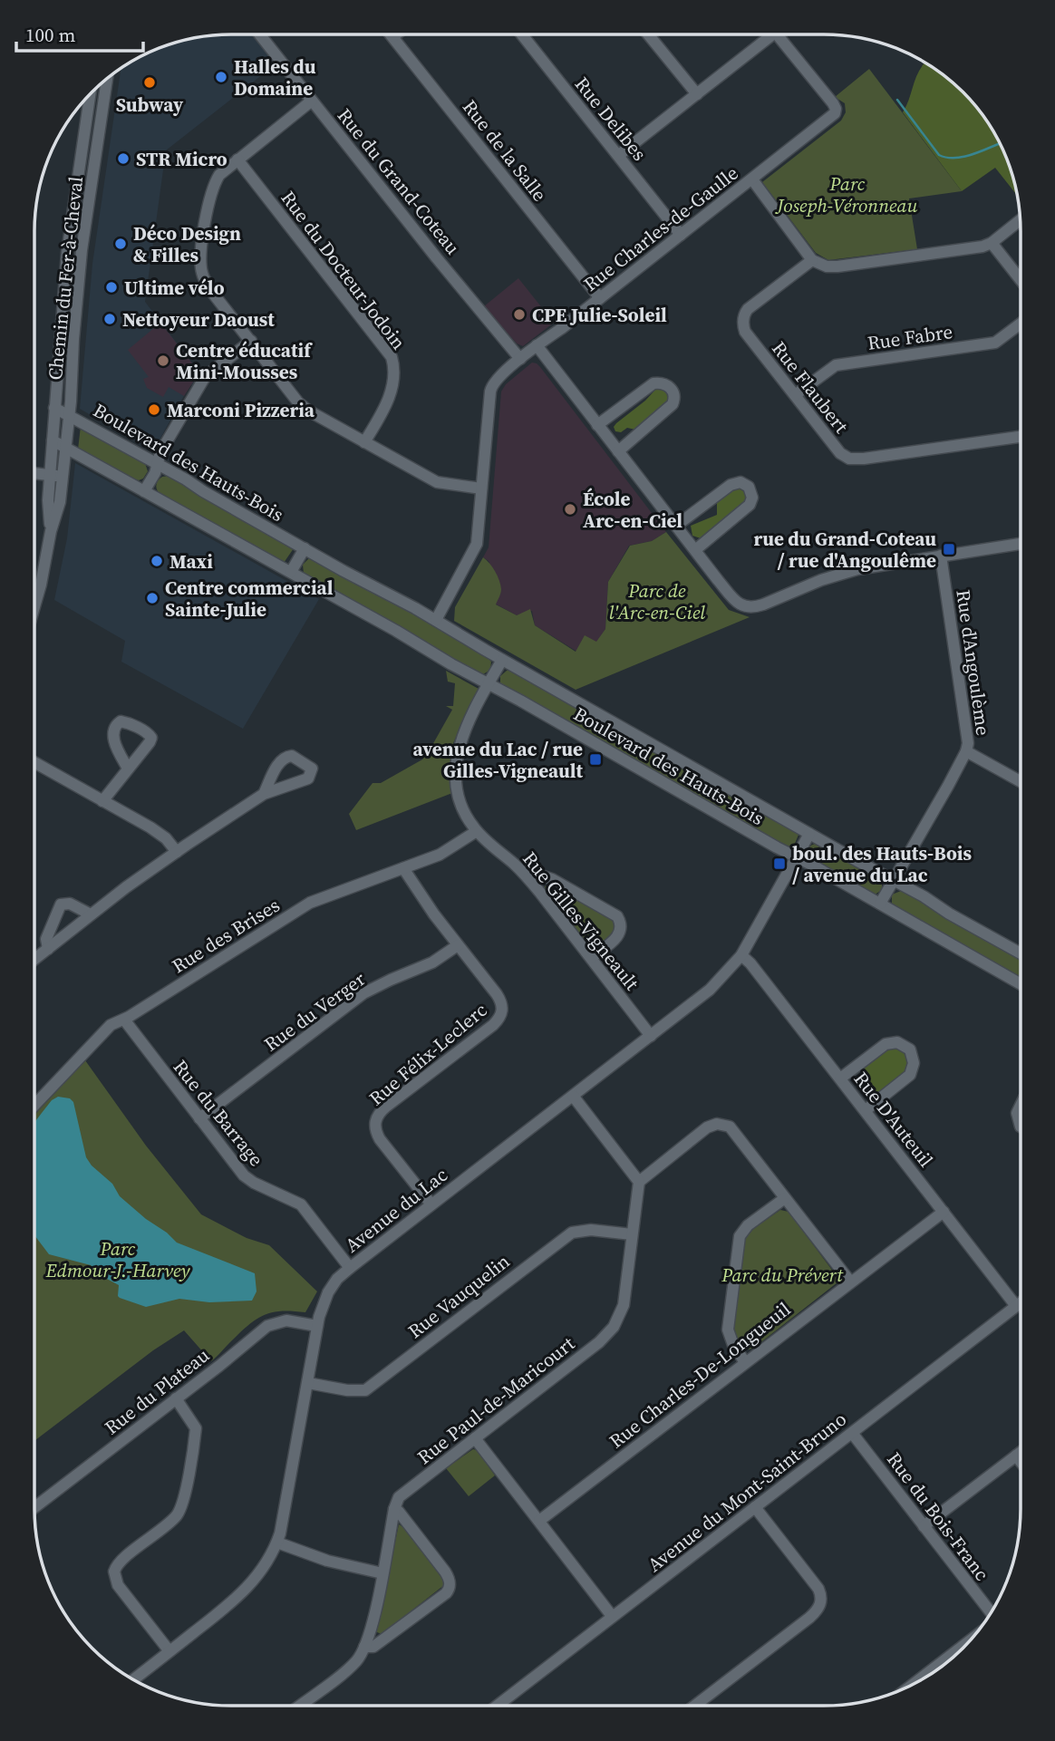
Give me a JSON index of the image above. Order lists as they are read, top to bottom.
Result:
{
  "streets": {
    "street": [
      "Rue Delibes",
      "Rue de la Salle",
      "Rue du Grand-Coteau",
      "Rue Charles-de-Gaulle",
      "Rue du Docteur-Jodoin",
      "Chemin du Fer-à-Cheval",
      "Rue Fabre",
      "Rue Flaubert",
      "Boulevard des Hauts-Bois",
      "Rue d'Angoulème",
      "Rue Gilles-Vigneault",
      "Rue des Brises",
      "Rue du Verger",
      "Rue Félix-Leclerc",
      "Rue du Barrage",
      "Rue D'Auteuil",
      "Avenue du Lac",
      "Rue Vauquelin",
      "Rue Charles-De-Longueuil",
      "Rue du Plateau",
      "Rue Paul-de-Maricourt",
      "Avenue du Mont-Saint-Bruno",
      "Rue du Bois-Franc"
    ]
  },
  "crossings": [
    ["Rue Delibes", "Rue Charles-de-Gaulle"],
    ["Rue de la Salle", "Rue Charles-de-Gaulle"],
    ["Rue du Grand-Coteau", "Rue Charles-de-Gaulle"],
    ["Rue Charles-de-Gaulle", "Boulevard des Hauts-Bois"],
    ["Chemin du Fer-à-Cheval", "Boulevard des Hauts-Bois"],
    ["Rue Fabre", "Rue Flaubert"],
    ["Boulevard des Hauts-Bois", "Rue d'Angoulème"],
    ["Boulevard des Hauts-Bois", "Rue Gilles-Vigneault"],
    ["Boulevard des Hauts-Bois", "Avenue du Lac"],
    ["Rue Gilles-Vigneault", "Rue des Brises"],
    ["Rue Gilles-Vigneault", "Avenue du Lac"],
    ["Rue des Brises", "Rue Félix-Leclerc"],
    ["Rue des Brises", "Rue du Barrage"],
    ["Rue du Verger", "Rue Félix-Leclerc"],
    ["Rue du Verger", "Rue du Barrage"],
    ["Rue Félix-Leclerc", "Avenue du Lac"],
    ["Rue du Barrage", "Avenue du Lac"],
    ["Rue D'Auteuil", "Avenue du Lac"],
    ["Rue D'Auteuil", "Rue Charles-De-Longueuil"],
    ["Rue D'Auteuil", "Avenue du Mont-Saint-Bruno"],
    ["Avenue du Lac", "Rue Vauquelin"],
    ["Avenue du Lac", "Rue du Plateau"],
    ["Rue Vauquelin", "Rue Paul-de-Maricourt"],
    ["Avenue du Mont-Saint-Bruno", "Rue du Bois-Franc"]
  ],
  "parks": [
    "Parc Joseph-Véronneau",
    "Parc de l'Arc-en-Ciel",
    "Parc Edmour-J.-Harvey",
    "Parc du Prévert"
  ],
  "places": {
    "other": [
      "Halles du Domaine",
      "Subway",
      "STR Micro",
      "Déco Design & Filles",
      "Ultime vélo",
      "CPE Julie-Soleil",
      "Nettoyeur Daoust",
      "Centre éducatif Mini-Mousses",
      "Marconi Pizzeria",
      "École Arc-en-Ciel",
      "Maxi",
      "Centre commercial Sainte-Julie"
    ],
    "transit": ["rue du Grand-Coteau / rue d'Angoulême", "avenue du Lac / rue Gilles-Vigneault", "boul. des Hauts-Bois / avenue du Lac"]
  },
  "scale_bar": "100 m"
}
